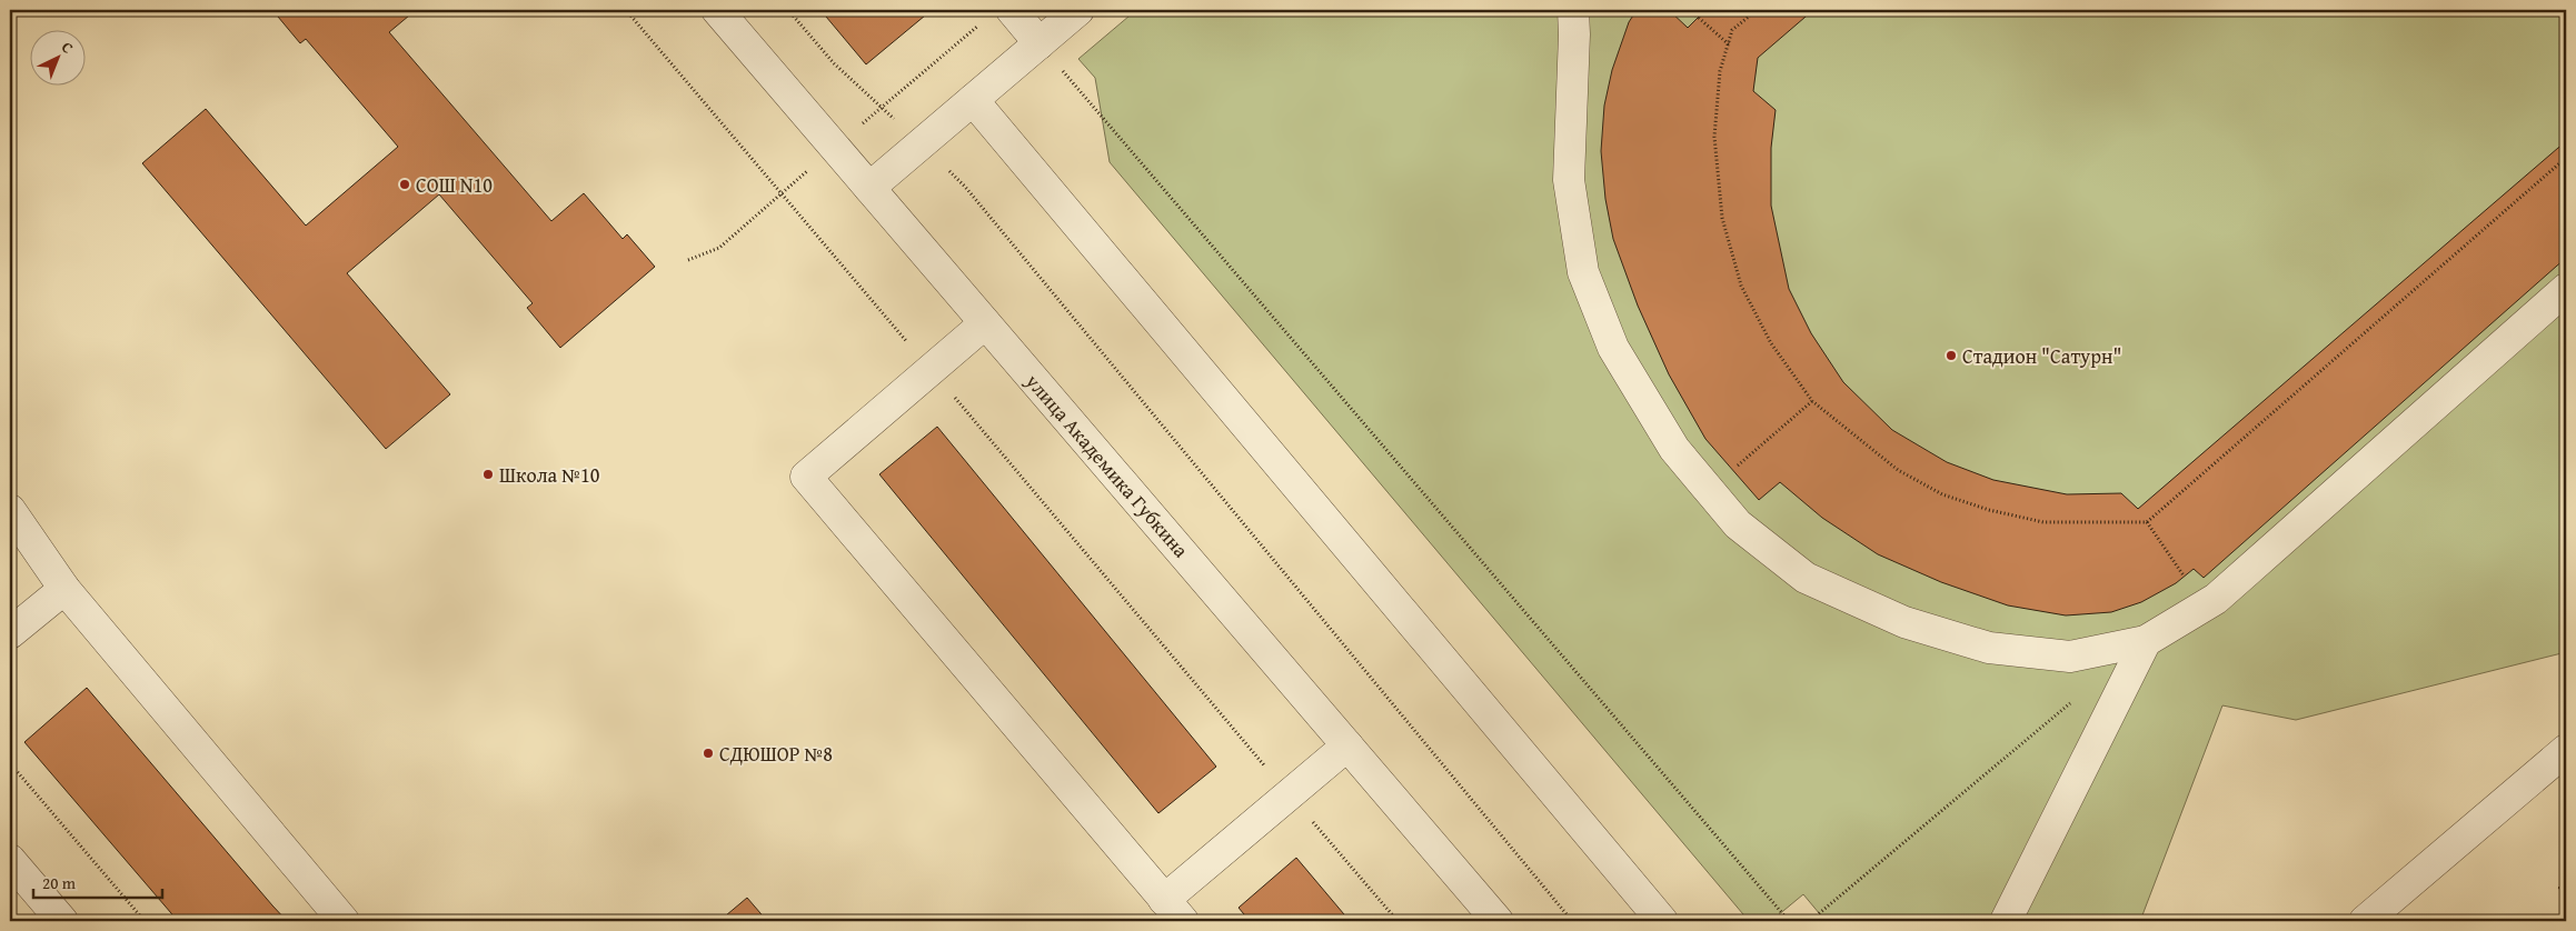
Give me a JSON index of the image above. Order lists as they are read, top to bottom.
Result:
{
  "streets": {
    "street": ["улица Академика Губкина"]
  },
  "places": [
    "СОШ N10",
    "Стадион \"Сатурн\"",
    "Школа №10",
    "СДЮШОР №8"
  ],
  "scale_bar": "20 m",
  "north": "top right"
}
